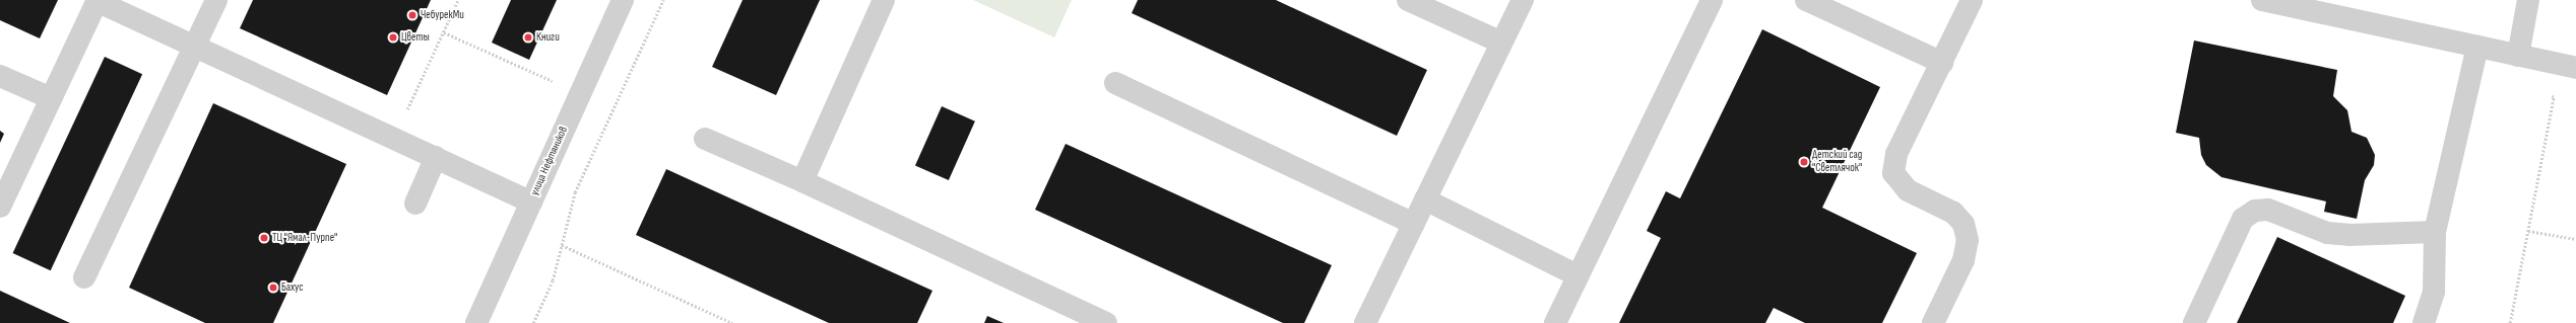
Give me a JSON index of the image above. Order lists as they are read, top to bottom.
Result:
{
  "streets": {
    "street": ["улица Нефтяников"]
  },
  "places": [
    "ЧебурекМи",
    "Цветы",
    "Книги",
    "Детский сад \"Светлячок\"",
    "ТЦ \"Ямал-Пурпе\"",
    "Бахус"
  ]
}
